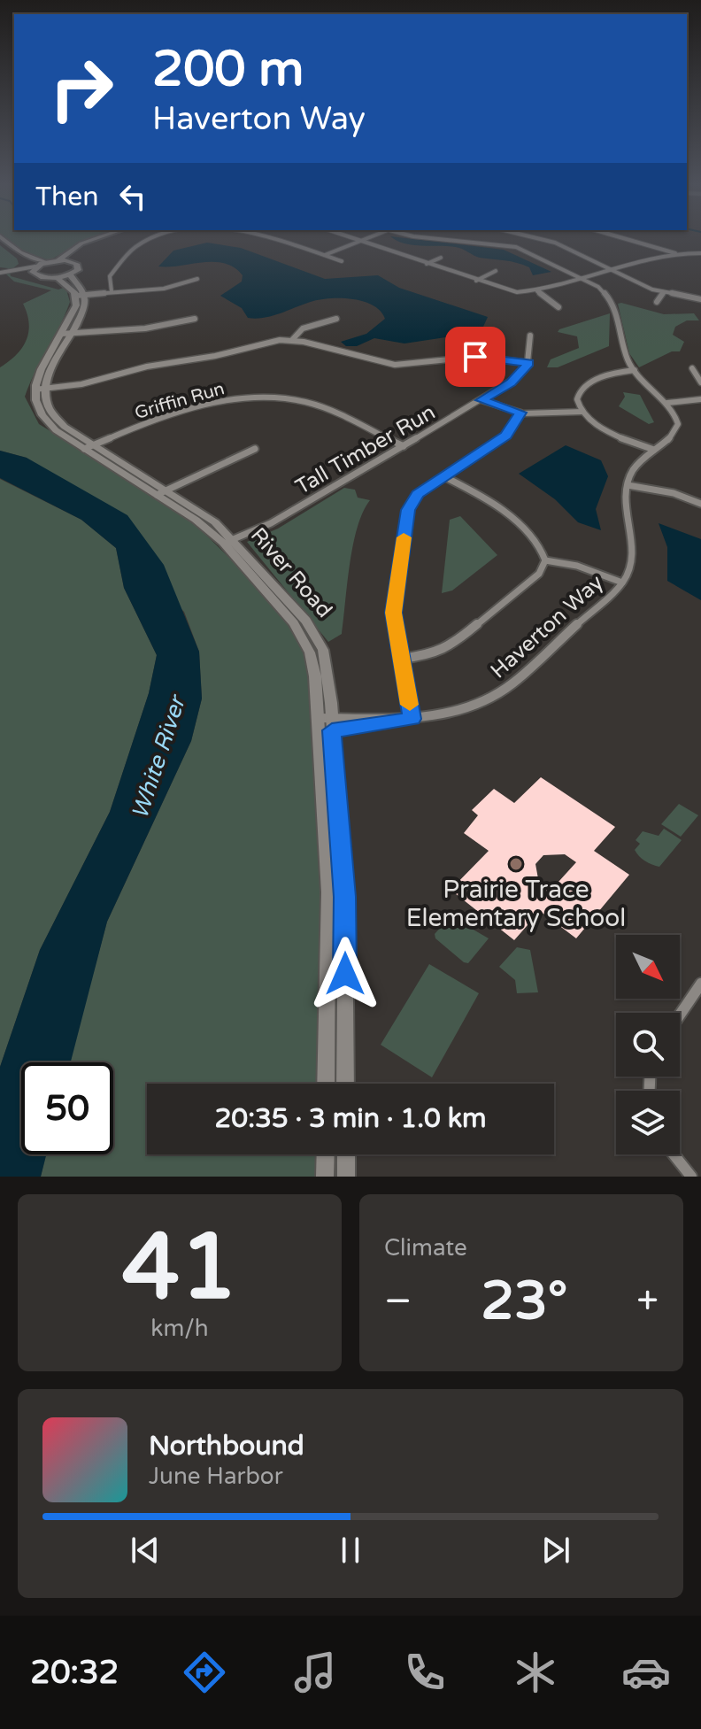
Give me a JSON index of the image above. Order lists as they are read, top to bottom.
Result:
{
  "streets": {
    "main road": ["River Road"],
    "street": ["Griffin Run", "Tall Timber Run", "Haverton Way"]
  },
  "crossings": [
    ["Griffin Run", "Tall Timber Run"],
    ["Griffin Run", "River Road"],
    ["Tall Timber Run", "River Road"],
    ["River Road", "Haverton Way"]
  ],
  "water": ["White River"],
  "places": ["Prairie Trace Elementary School"],
  "north": "bottom right",
  "page": {
    "turn": ["200 m", "Haverton Way"],
    "then": "Then",
    "limit": "50",
    "trip": "20:35 · 3 min · 1.0 km",
    "tile": [
      ["41", "km/h"],
      "Climate"
    ],
    "heat": ["−", "23°", "+"],
    "song": ["Northbound", "June Harbor"],
    "tabs": "20:32"
  }
}
